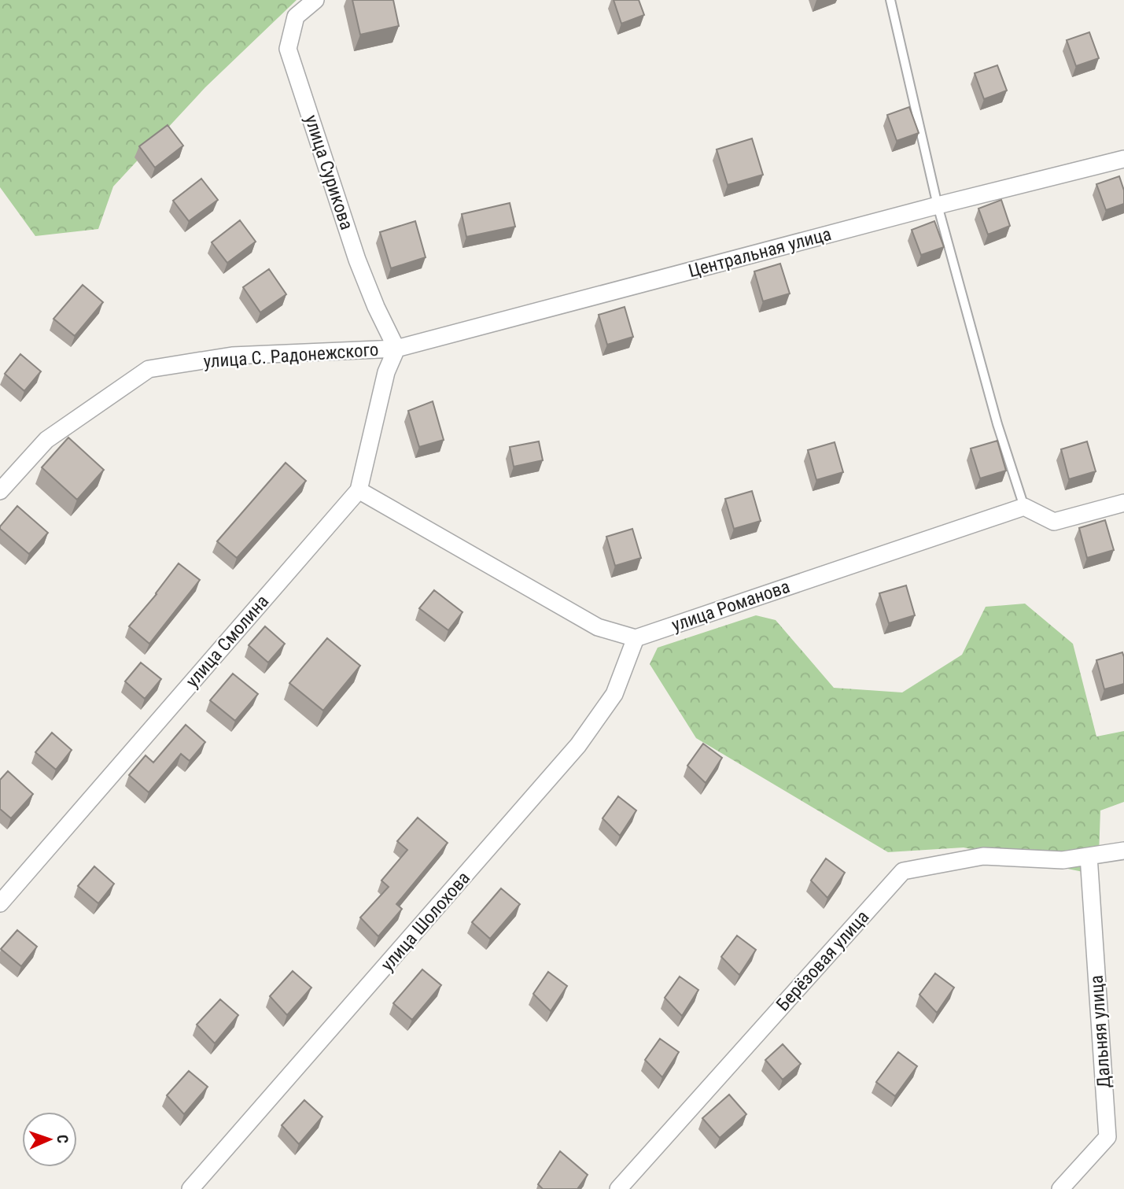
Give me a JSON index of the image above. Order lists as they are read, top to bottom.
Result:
{
  "streets": {
    "street": [
      "улица Сурикова",
      "Центральная улица",
      "улица С. Радонежского",
      "улица Романова",
      "улица Смолина",
      "улица Шолохова",
      "Берёзовая улица",
      "Дальняя улица"
    ]
  },
  "crossings": [
    ["улица Сурикова", "Центральная улица"],
    ["улица Сурикова", "улица С. Радонежского"],
    ["улица Сурикова", "улица Смолина"],
    ["Центральная улица", "улица С. Радонежского"],
    ["Центральная улица", "улица Смолина"],
    ["улица С. Радонежского", "улица Смолина"],
    ["улица Романова", "улица Шолохова"],
    ["Берёзовая улица", "Дальняя улица"]
  ],
  "north": "right"
}
